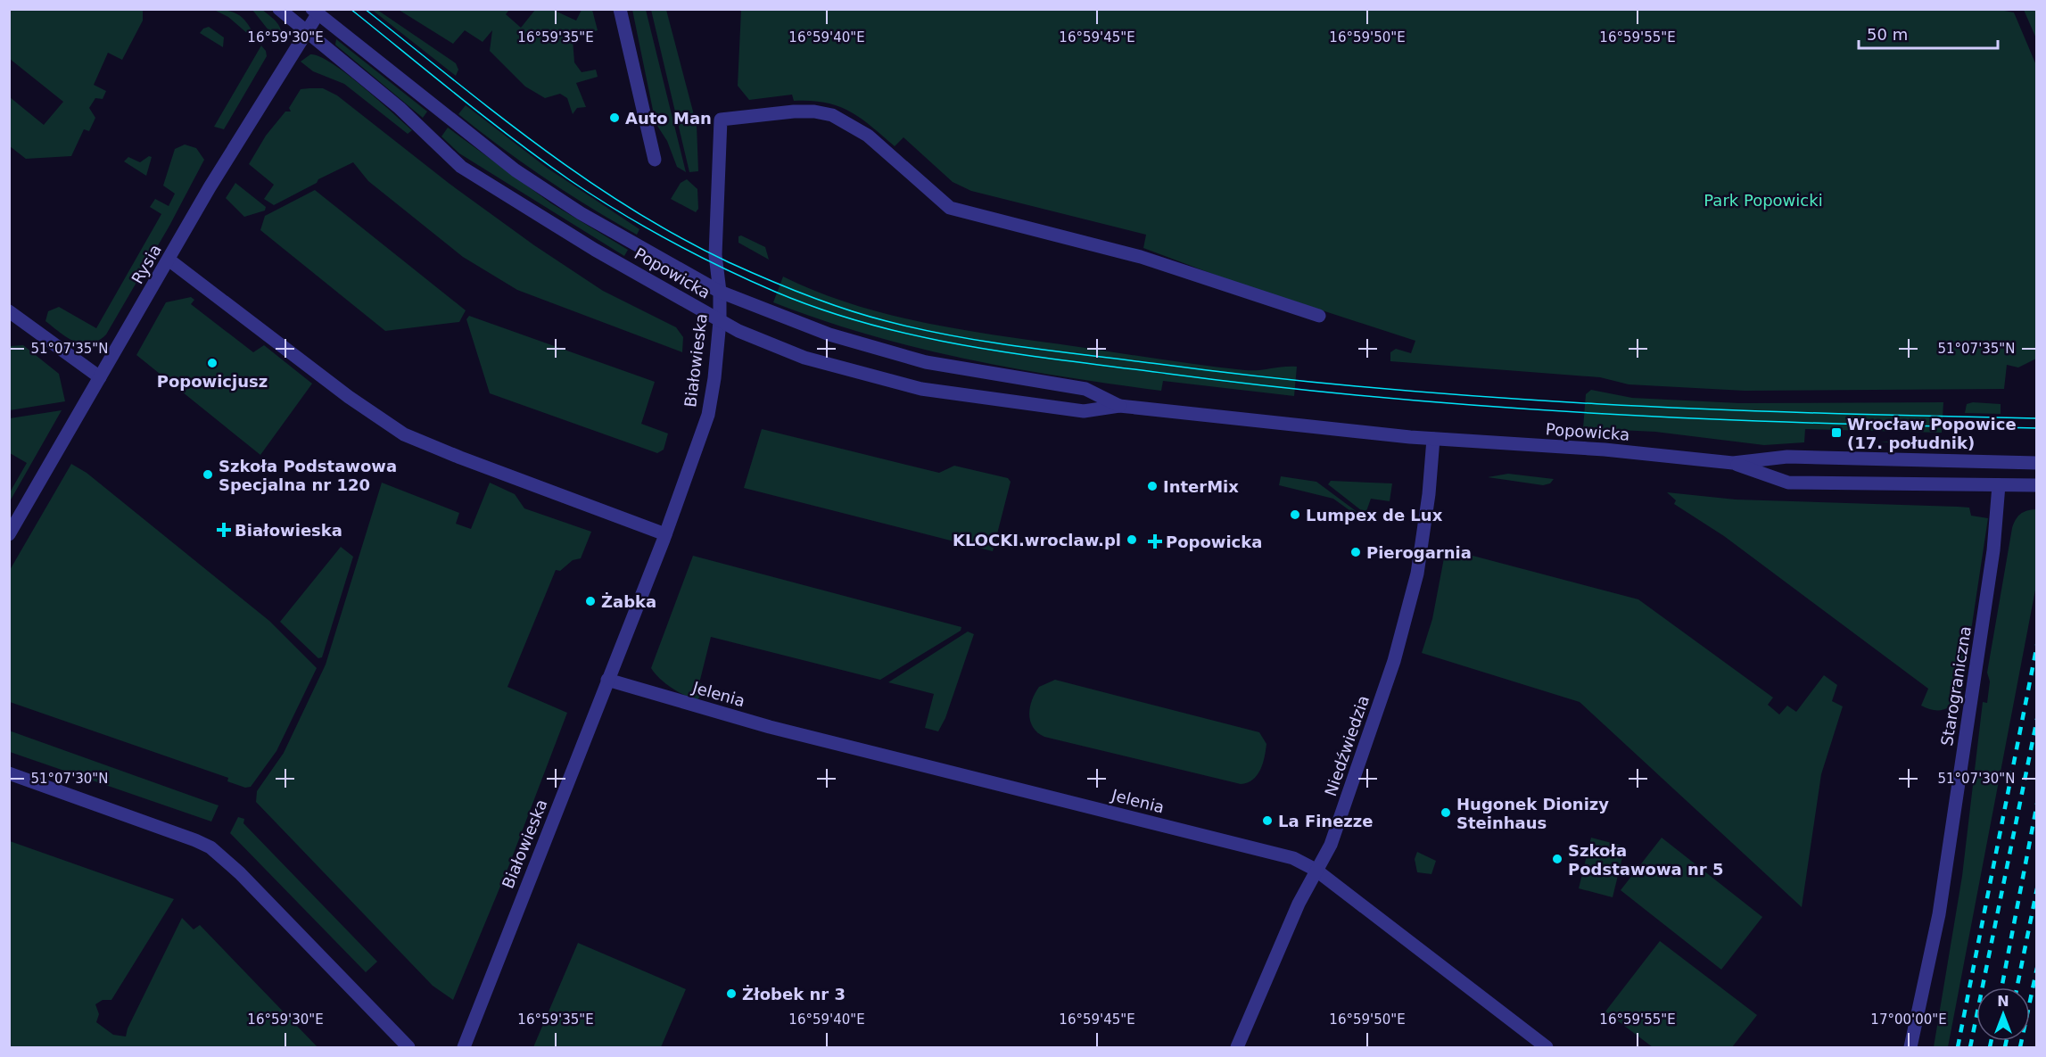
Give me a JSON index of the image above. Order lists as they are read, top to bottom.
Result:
{
  "streets": {
    "street": [
      "Rysia",
      "Popowicka",
      "Białowieska",
      "Starograniczna",
      "Jelenia",
      "Niedźwiedzia"
    ]
  },
  "crossings": [
    ["Rysia", "Popowicka"],
    ["Popowicka", "Białowieska"],
    ["Popowicka", "Starograniczna"],
    ["Popowicka", "Niedźwiedzia"],
    ["Białowieska", "Jelenia"],
    ["Jelenia", "Niedźwiedzia"]
  ],
  "parks": ["Park Popowicki"],
  "places": {
    "other": [
      "Auto Man",
      "Popowicjusz",
      "Szkoła Podstawowa Specjalna nr 120",
      "InterMix",
      "Lumpex de Lux",
      "KLOCKI.wroclaw.pl",
      "Pierogarnia",
      "Żabka",
      "Hugonek Dionizy Steinhaus",
      "La Finezze",
      "Szkoła Podstawowa nr 5",
      "Żłobek nr 3"
    ],
    "transit": ["Wrocław Popowice (17. południk)"],
    "health": ["Białowieska", "Popowicka"]
  },
  "scale_bar": "50 m",
  "north": "top",
  "coordinates": [
    "16°59'30\"E",
    "16°59'35\"E",
    "16°59'40\"E",
    "16°59'45\"E",
    "16°59'50\"E",
    "16°59'55\"E",
    "51°07'35\"N",
    "51°07'30\"N",
    "17°00'00\"E"
  ]
}
